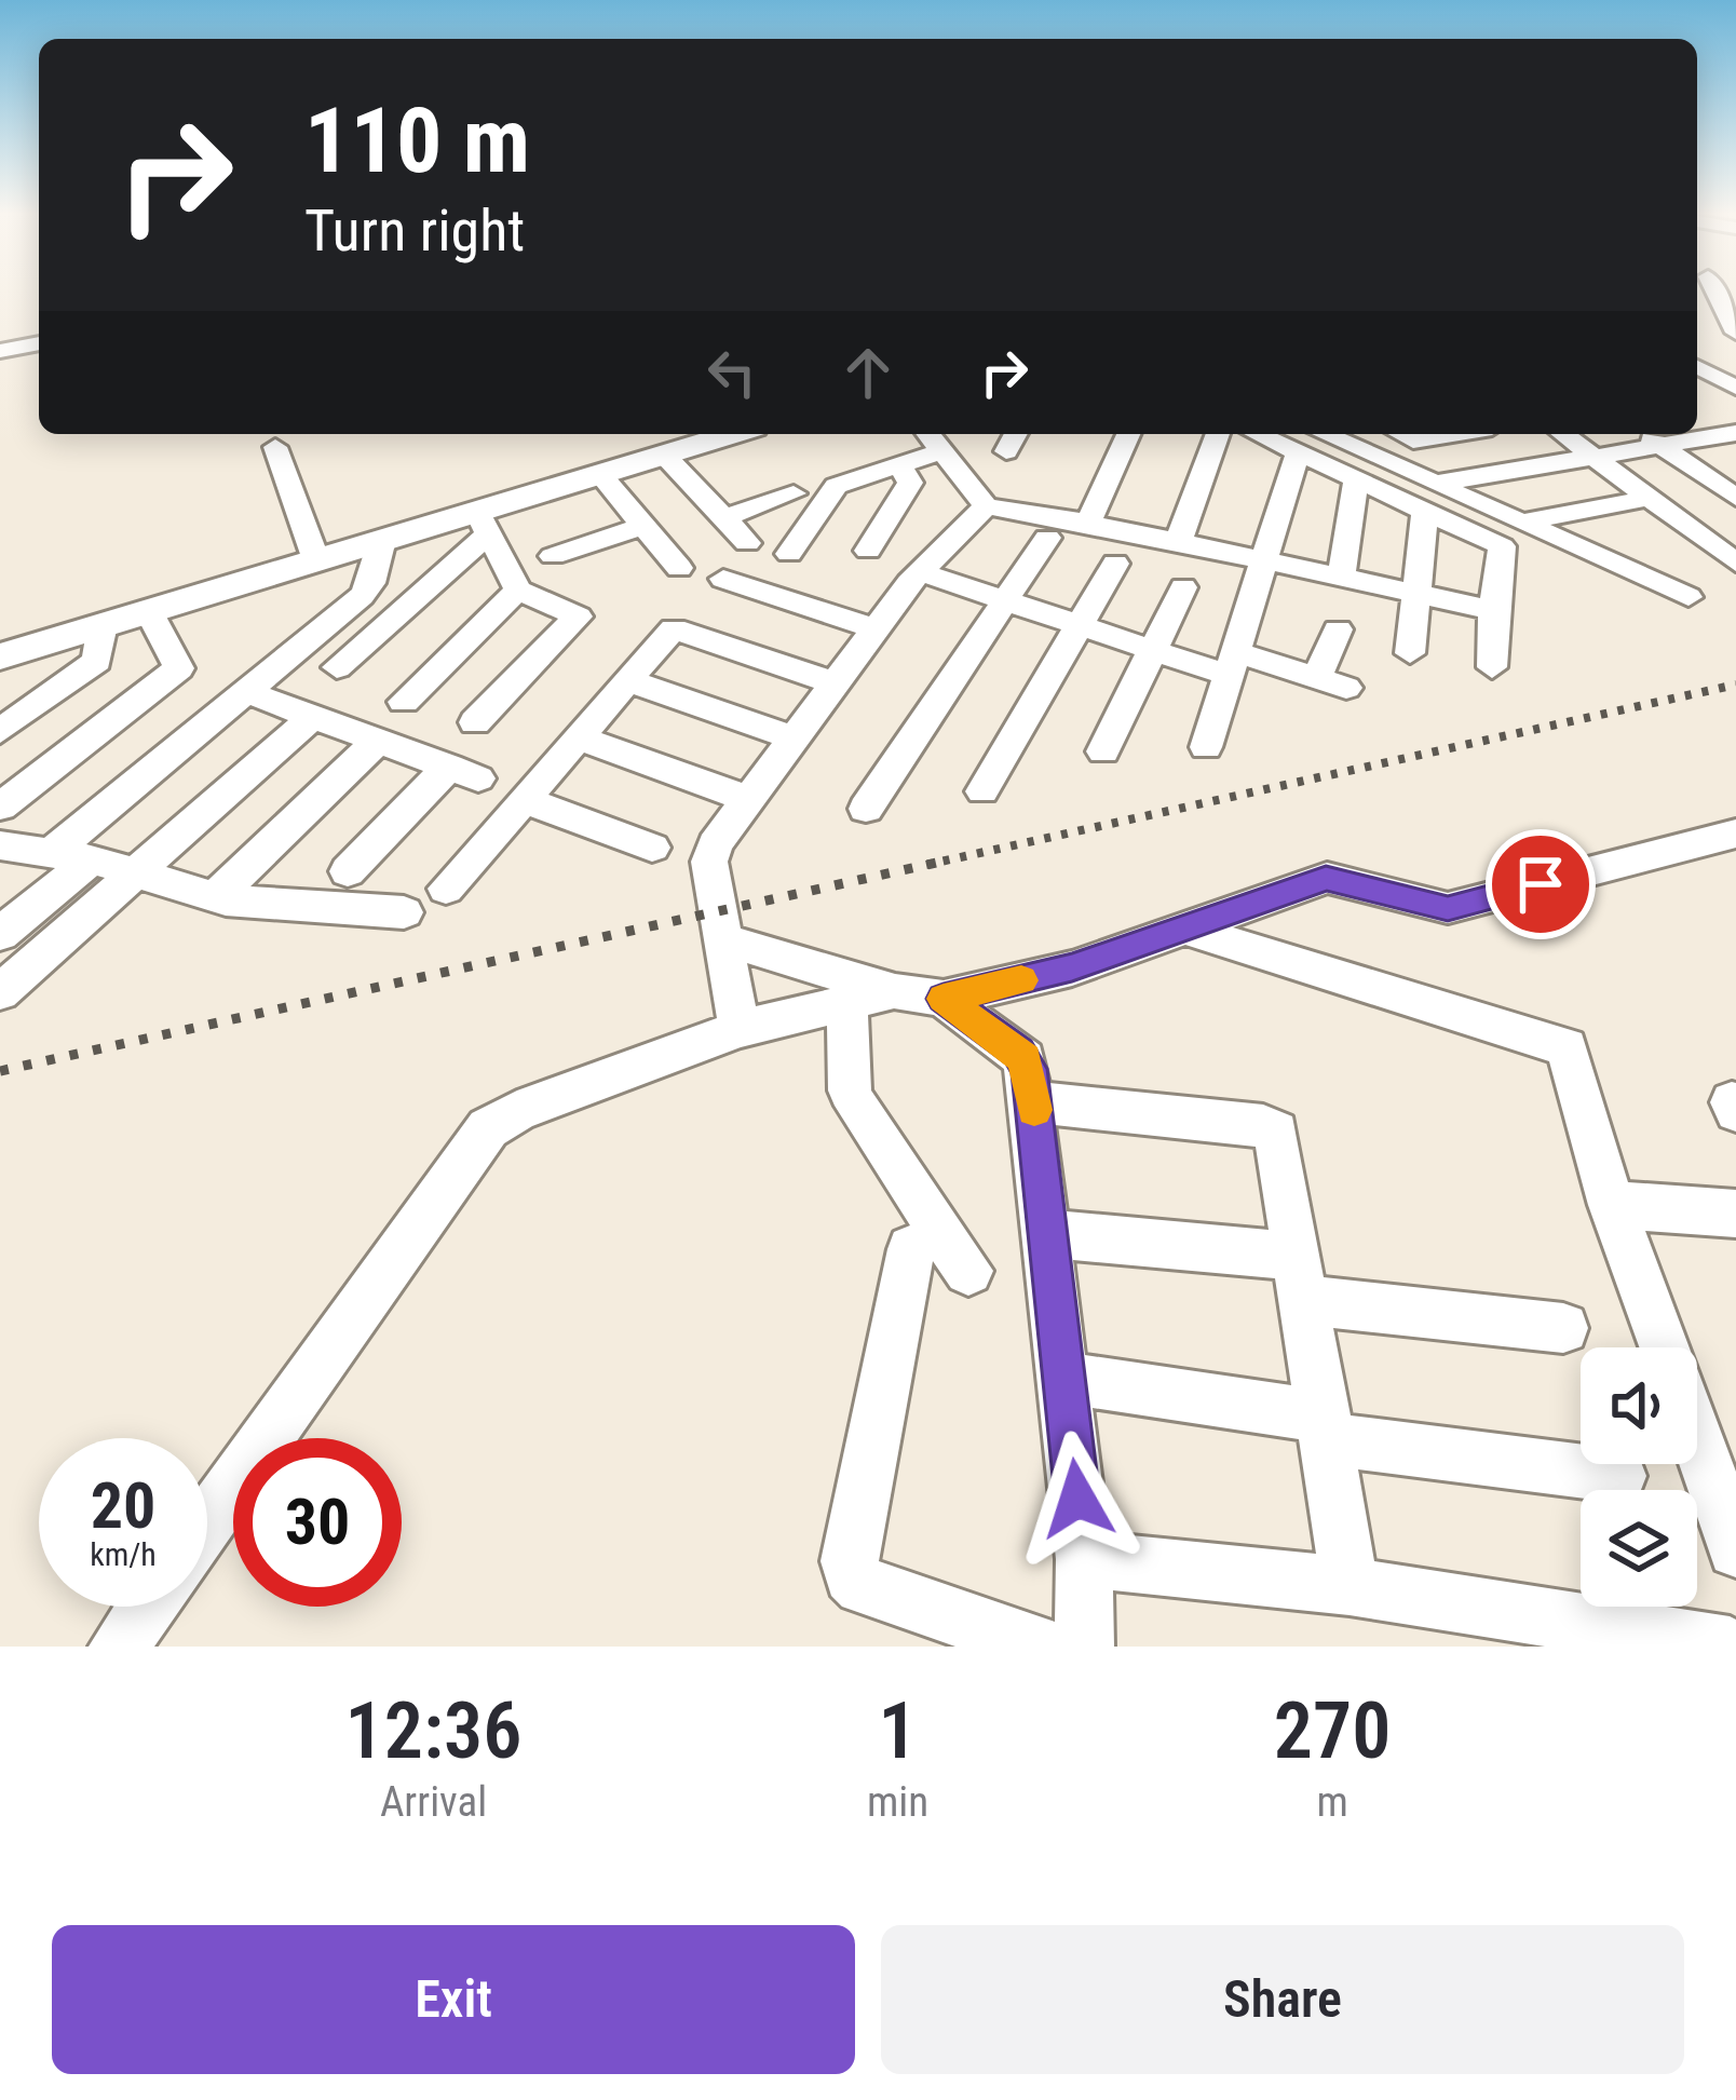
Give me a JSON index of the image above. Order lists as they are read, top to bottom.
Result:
{
  "page": {
    "turn": ["110 m", "Turn right"],
    "speed": "20 km/h",
    "limit": "30",
    "eta": [
      "12:36",
      "Arrival",
      "1",
      "min",
      "270",
      "m"
    ],
    "buttons": ["Exit", "Share"]
  }
}
